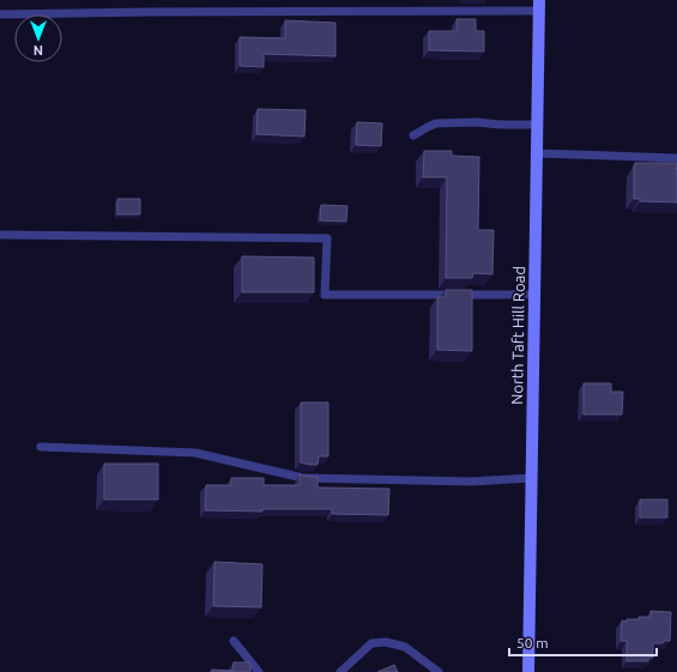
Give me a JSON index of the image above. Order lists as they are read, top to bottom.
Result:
{
  "streets": {
    "main road": ["North Taft Hill Road"]
  },
  "scale_bar": "50 m",
  "north": "bottom"
}
